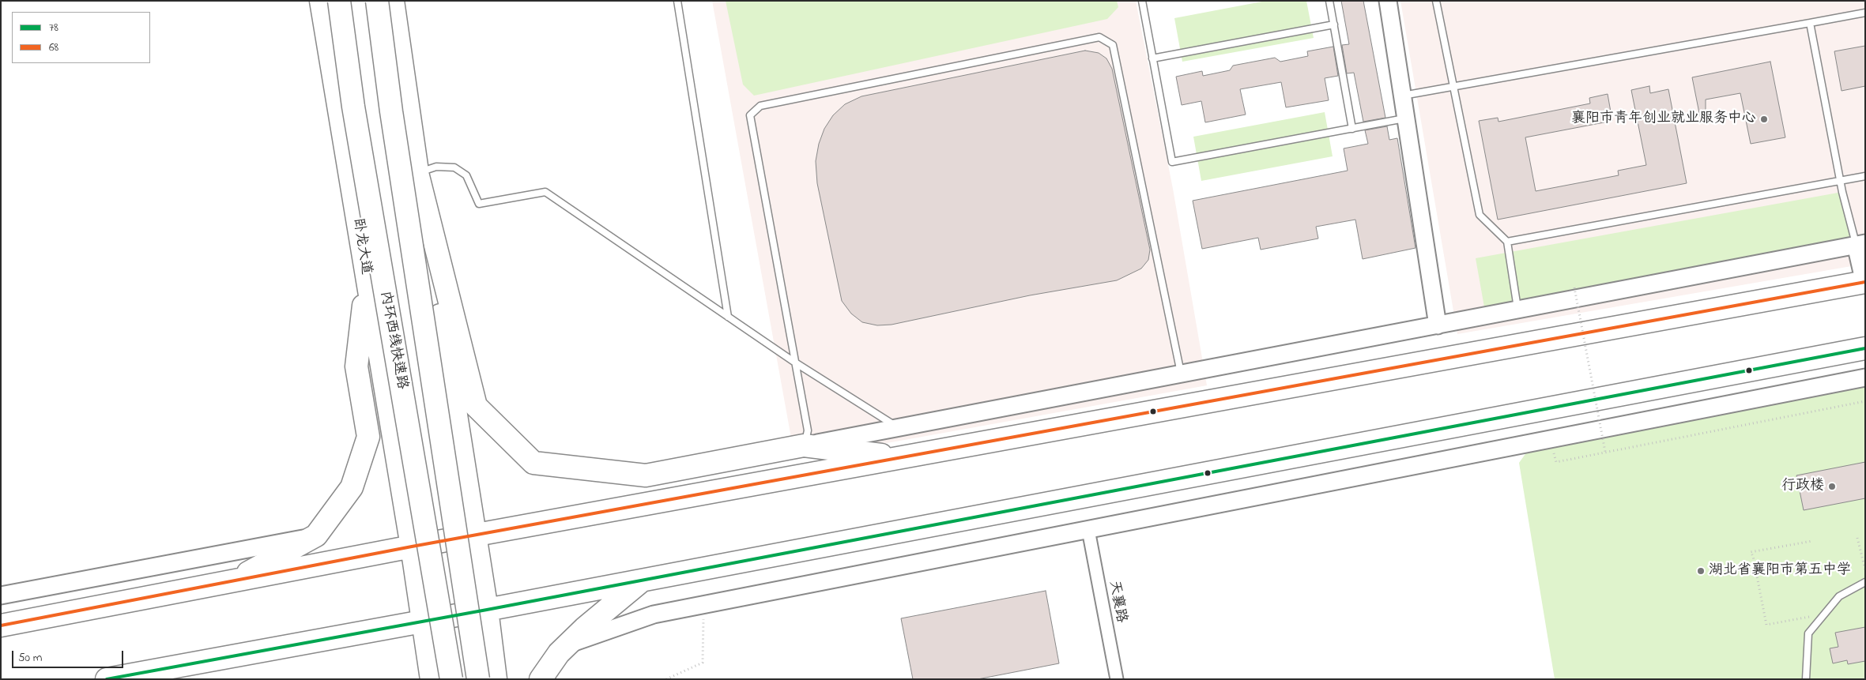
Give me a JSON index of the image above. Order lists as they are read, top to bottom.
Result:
{
  "streets": {
    "highway": ["卧龙大道", "内环西线快速路"],
    "street": ["天襄路"]
  },
  "places": ["襄阳市青年创业就业服务中心", "行政楼", "湖北省襄阳市第五中学"],
  "lines": ["transit line 68", "transit line 78"],
  "legend": ["78", "68"],
  "scale_bar": "50 m"
}
